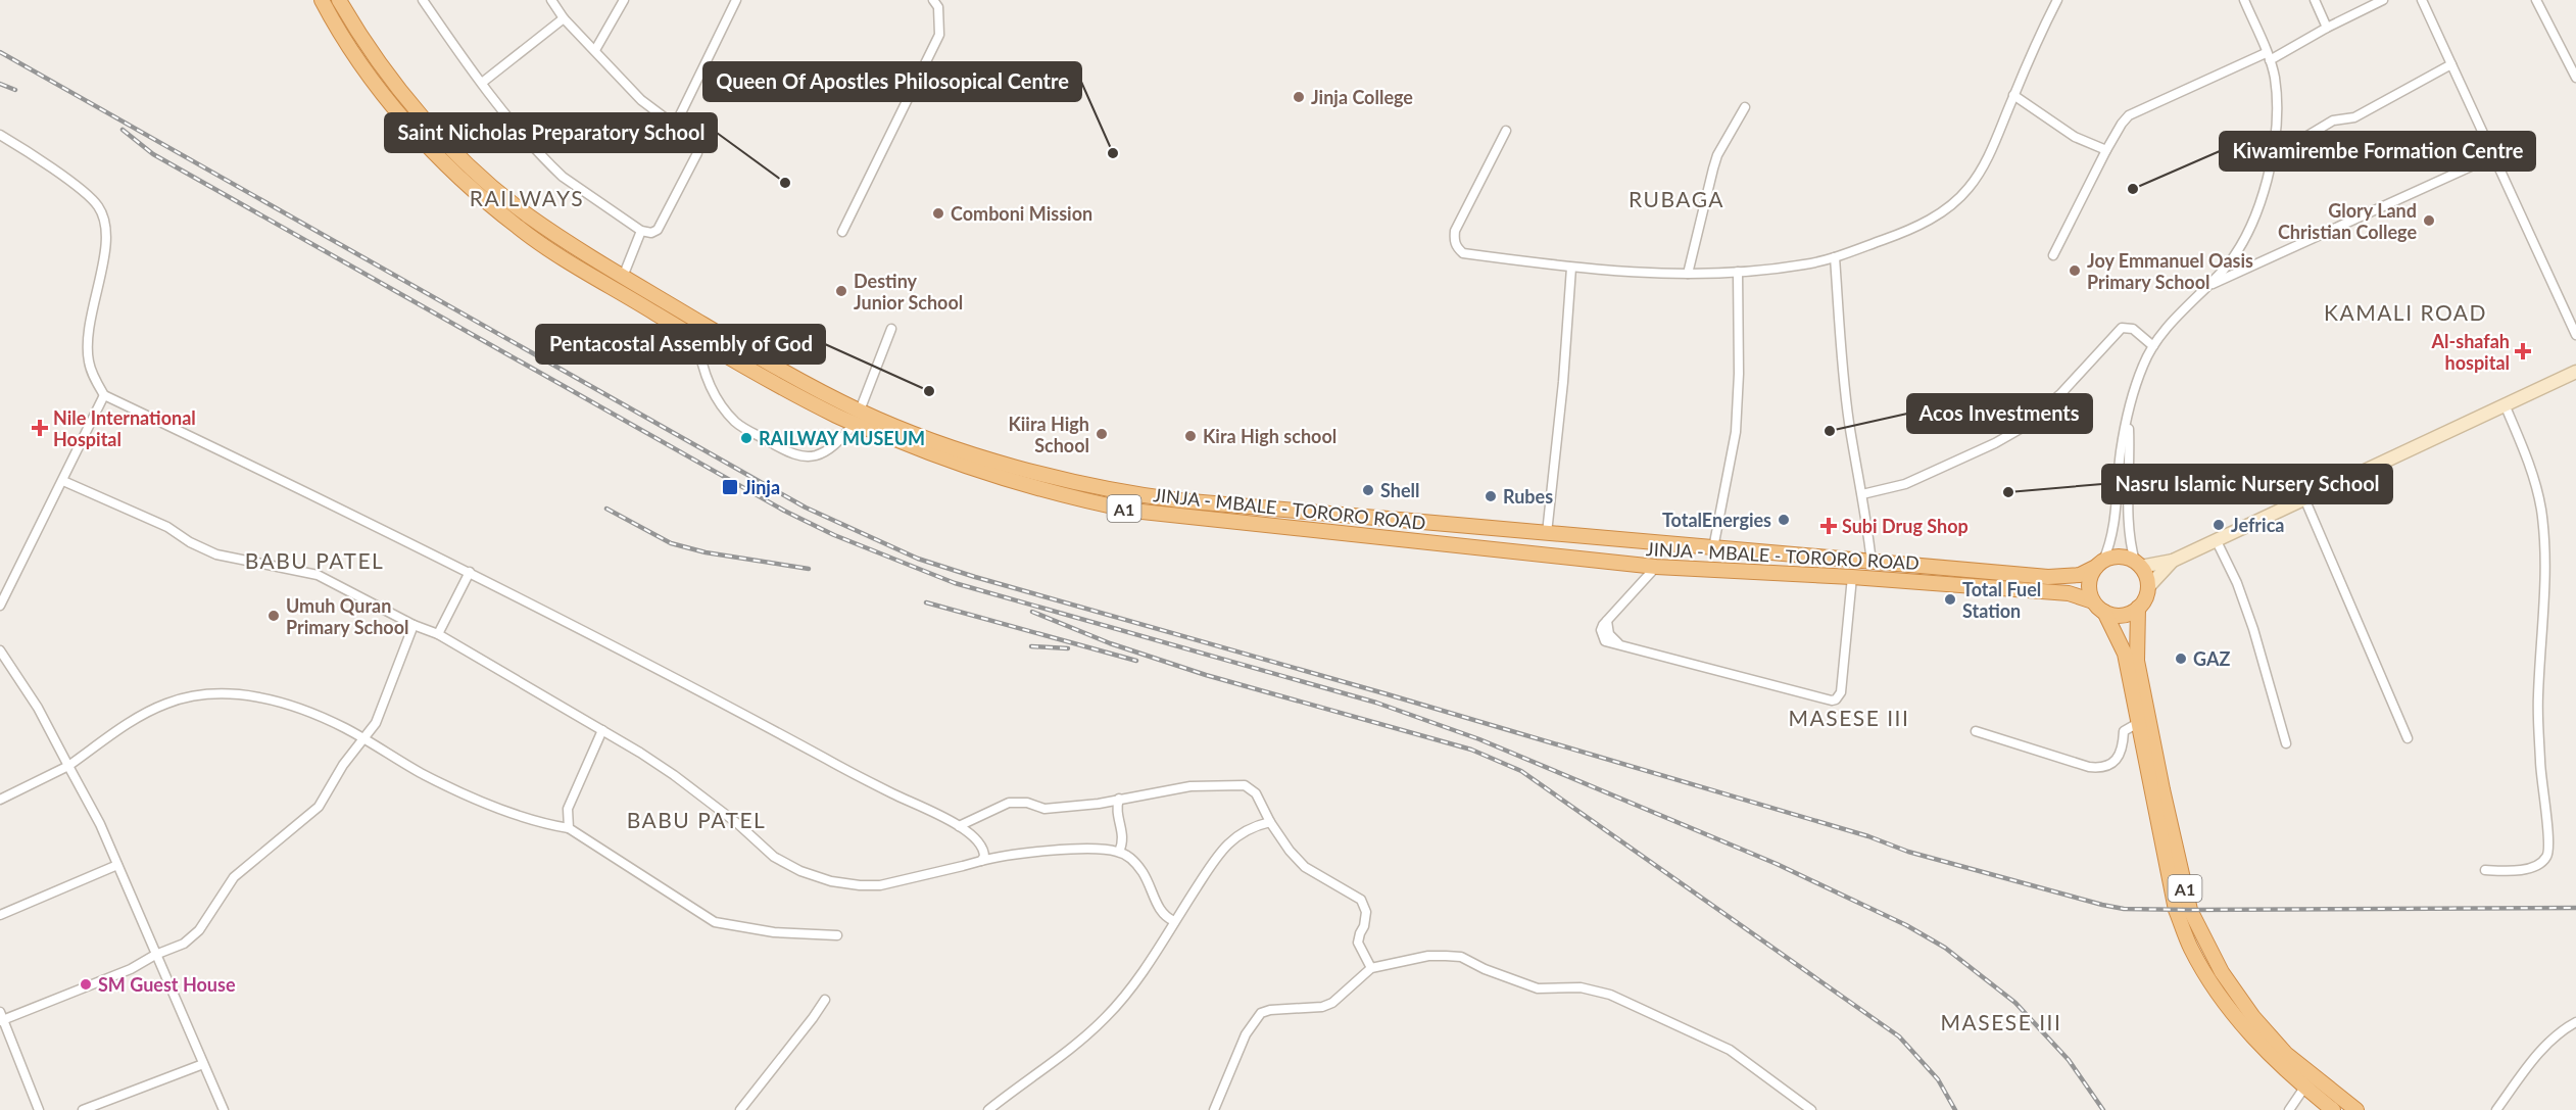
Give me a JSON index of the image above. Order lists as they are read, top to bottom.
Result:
{
  "streets": {
    "highway": ["A1", "JINJA - MBALE - TORORO ROAD"]
  },
  "crossings": [
    ["A1", "JINJA - MBALE - TORORO ROAD"]
  ],
  "districts": [
    "RAILWAYS",
    "RUBAGA",
    "KAMALI ROAD",
    "BABU PATEL",
    "MASESE III",
    "BABU PATEL",
    "MASESE III"
  ],
  "places": {
    "other": [
      "Jinja College",
      "Queen Of Apostles Philosopical Centre",
      "Saint Nicholas Preparatory School",
      "Kiwamirembe Formation Centre",
      "Comboni Mission",
      "Glory Land Christian College",
      "Joy Emmanuel Oasis Primary School",
      "Destiny Junior School",
      "Pentacostal Assembly of God",
      "Acos Investments",
      "Kiira High School",
      "Kira High school",
      "RAILWAY MUSEUM",
      "Shell",
      "Nasru Islamic Nursery School",
      "Rubes",
      "TotalEnergies",
      "Jefrica",
      "Total Fuel Station",
      "Umuh Quran Primary School",
      "GAZ",
      "SM Guest House"
    ],
    "health": ["Al-shafah hospital", "Nile International Hospital", "Subi Drug Shop"],
    "transit": ["Jinja"]
  }
}
